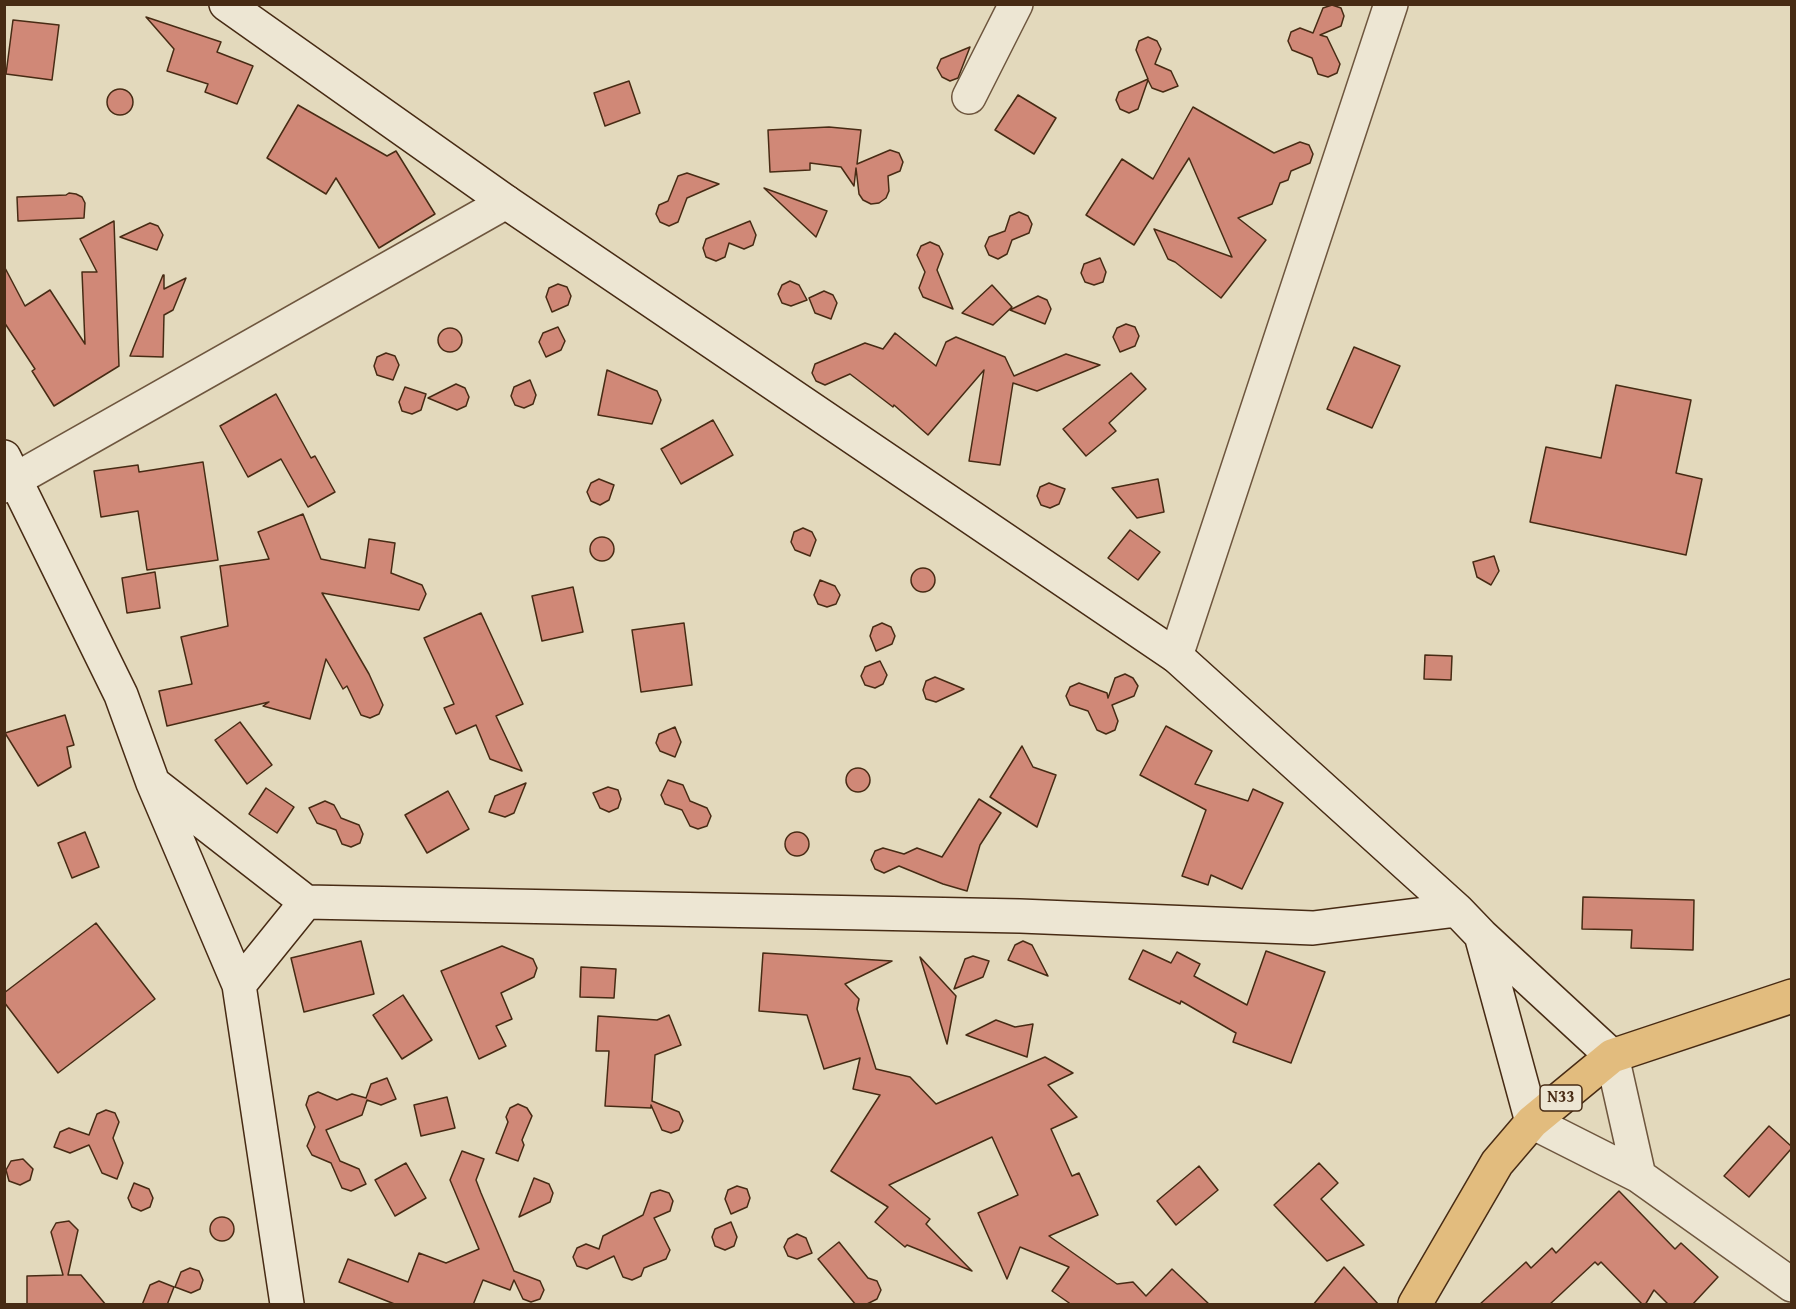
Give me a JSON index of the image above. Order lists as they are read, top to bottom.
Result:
{
  "streets": {
    "main road": ["N33"]
  }
}
